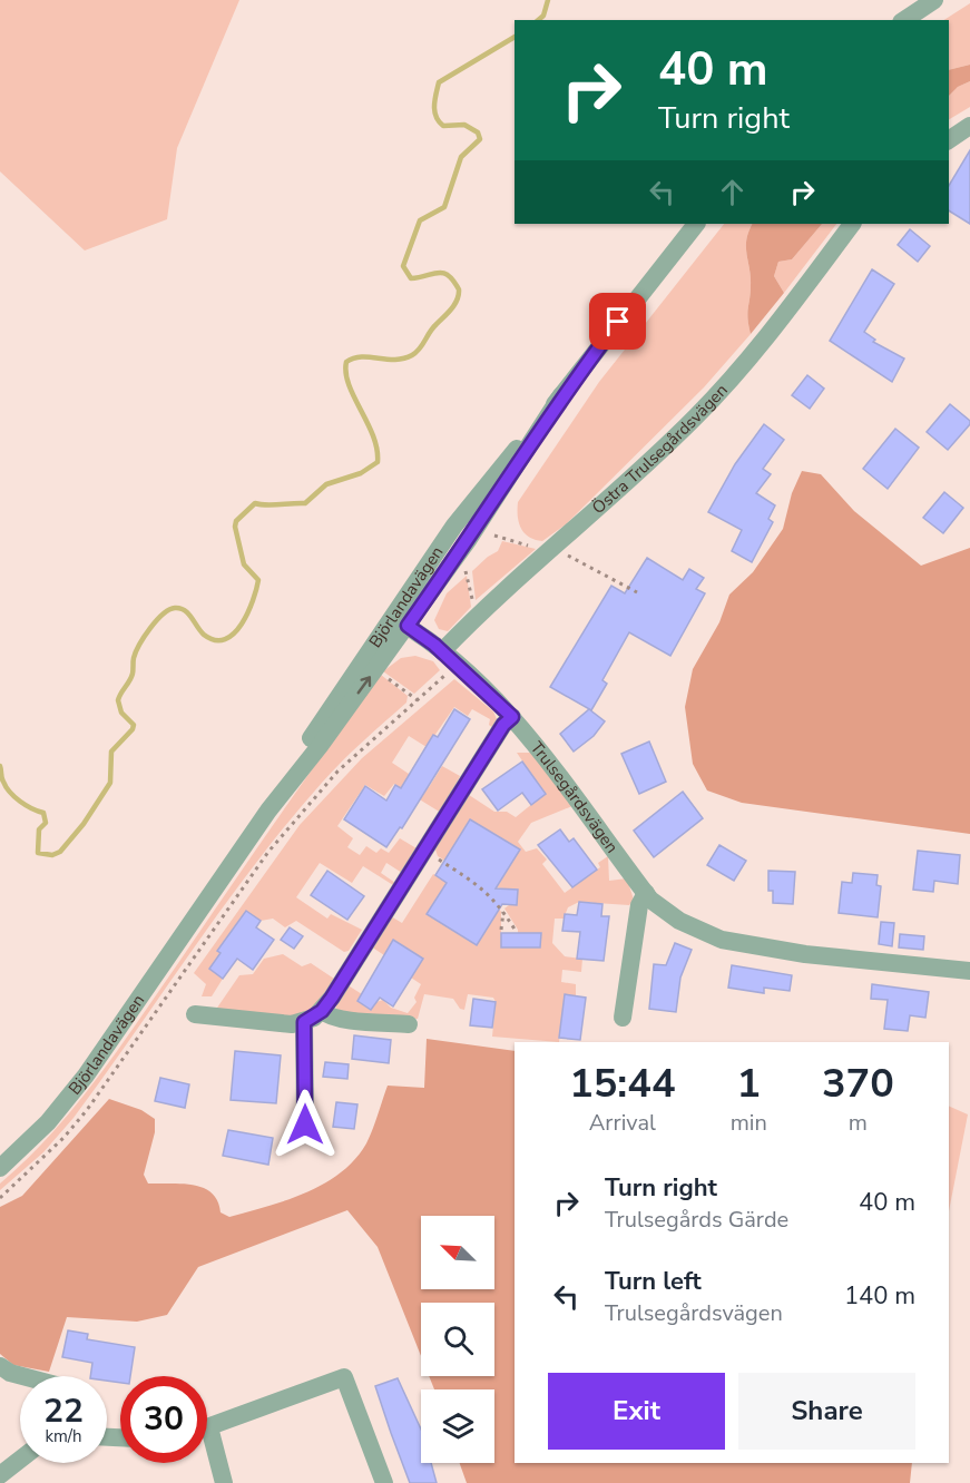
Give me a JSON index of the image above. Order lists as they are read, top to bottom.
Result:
{
  "streets": {
    "street": ["Östra Trulsegårdsvägen", "Björlandavägen", "Trulsegårdsvägen"]
  },
  "crossings": [
    ["Östra Trulsegårdsvägen", "Trulsegårdsvägen"],
    ["Björlandavägen", "Trulsegårdsvägen"]
  ],
  "north": "top left",
  "page": {
    "turn": ["40 m", "Turn right"],
    "eta": [
      "15:44",
      "Arrival",
      "1",
      "min",
      "370",
      "m"
    ],
    "list": [
      {
        "name": "Turn right",
        "note": "Trulsegårds Gärde",
        "value": "40 m"
      },
      {
        "name": "Turn left",
        "note": "Trulsegårdsvägen",
        "value": "140 m"
      }
    ],
    "buttons": ["Exit", "Share"],
    "speed": "22 km/h",
    "limit": "30"
  }
}
